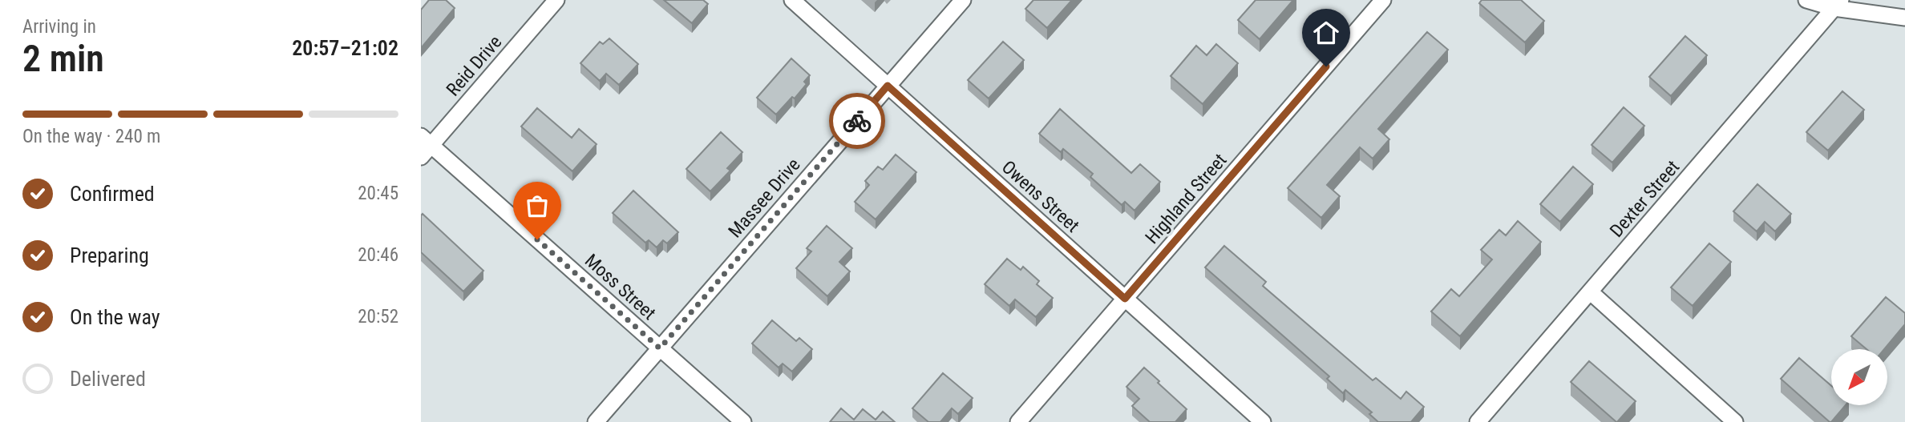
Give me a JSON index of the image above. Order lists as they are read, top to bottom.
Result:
{
  "streets": {
    "street": [
      "Reid Drive",
      "Owens Street",
      "Massee Drive",
      "Highland Street",
      "Dexter Street",
      "Moss Street"
    ]
  },
  "crossings": [
    ["Reid Drive", "Moss Street"],
    ["Owens Street", "Massee Drive"],
    ["Owens Street", "Highland Street"],
    ["Massee Drive", "Moss Street"]
  ],
  "north": "bottom left",
  "page": {
    "heading": ["2 min", "Arriving in", "20:57–21:02"],
    "bar": "On the way · 240 m",
    "list": [
      ["Confirmed", "20:45"],
      ["Preparing", "20:46"],
      ["On the way", "20:52"],
      "Delivered"
    ]
  }
}
